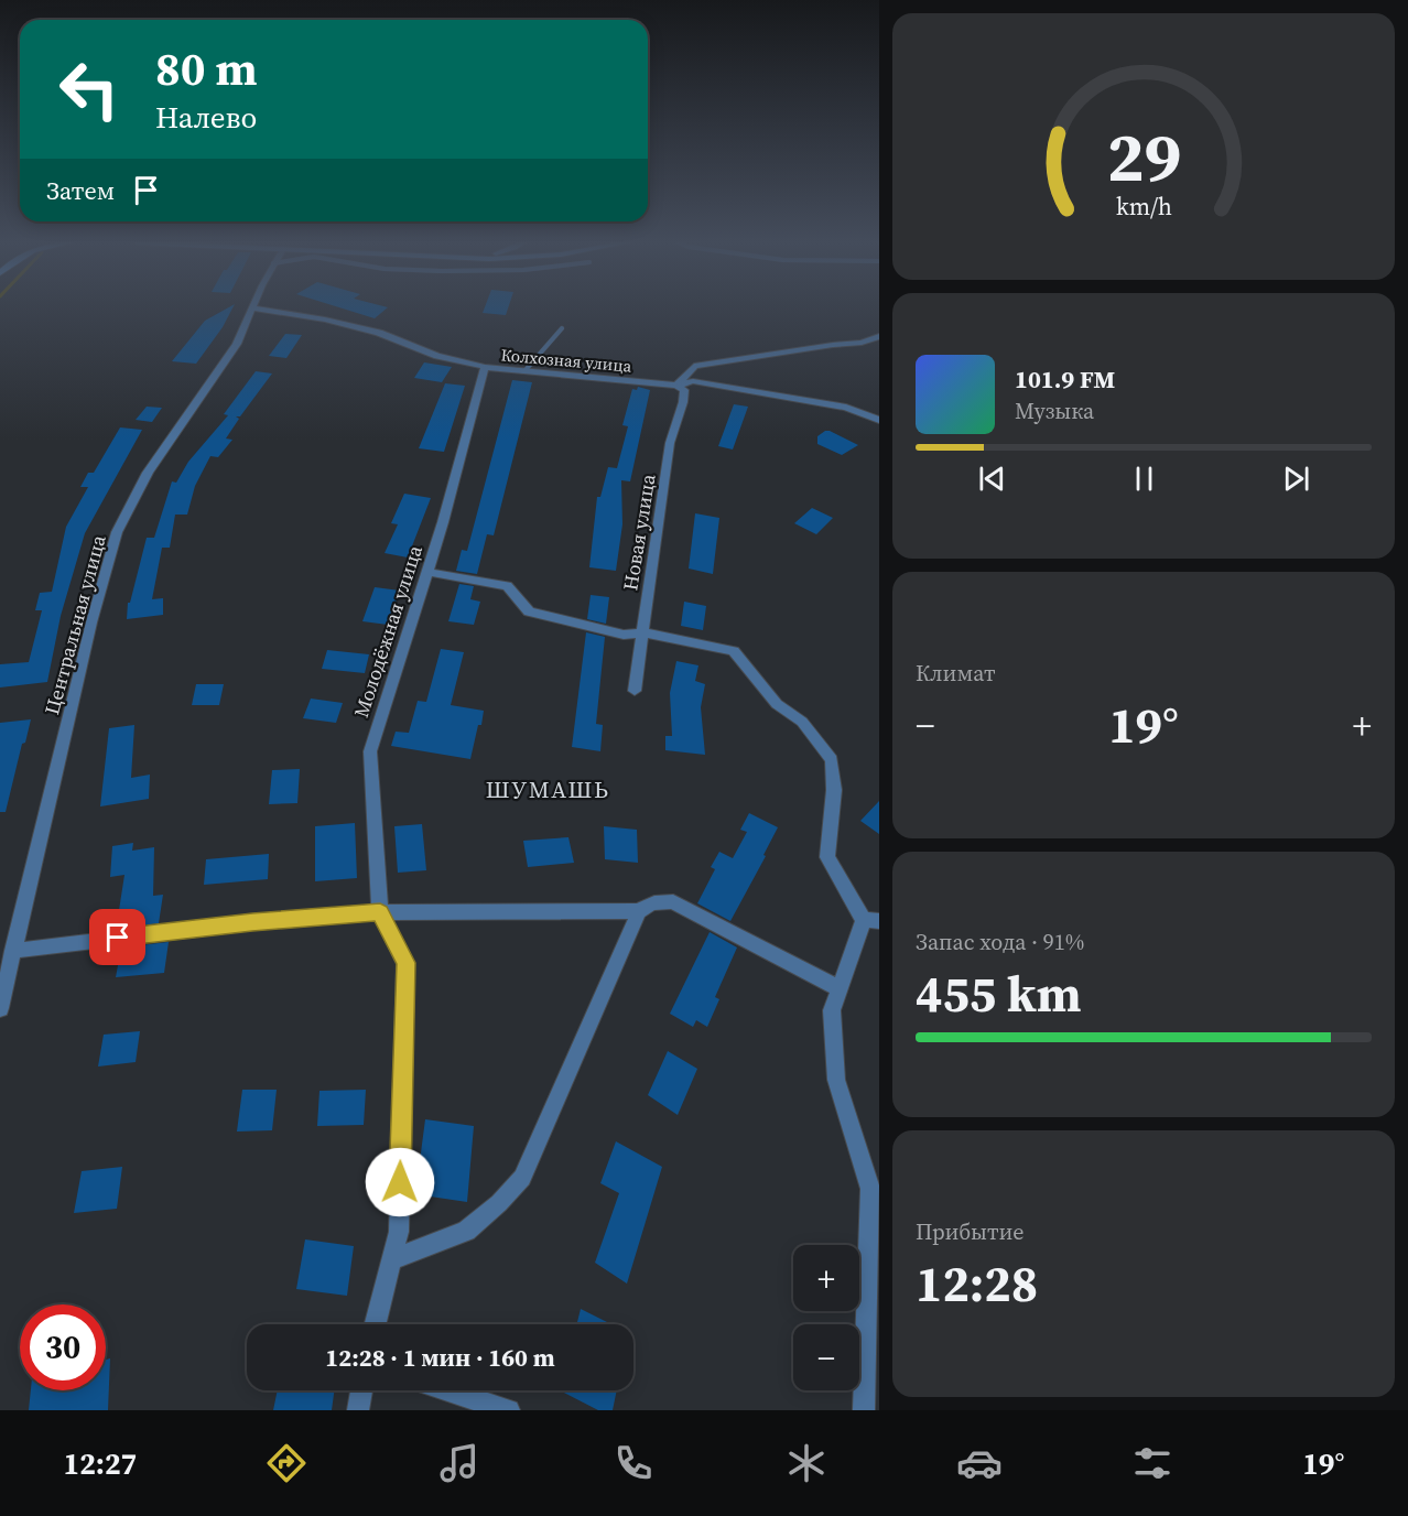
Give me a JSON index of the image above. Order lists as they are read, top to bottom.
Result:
{
  "streets": {
    "street": [
      "Колхозная улица",
      "Новая улица",
      "Центральная улица",
      "Молодёжная улица"
    ]
  },
  "crossings": [
    ["Колхозная улица", "Новая улица"],
    ["Колхозная улица", "Молодёжная улица"]
  ],
  "districts": ["ШУМАШЬ"],
  "page": {
    "turn": ["80 m", "Налево"],
    "then": "Затем",
    "song": ["101.9 FM", "Музыка"],
    "tile": [
      "Климат",
      ["Запас хода · 91%", "455 km"],
      ["Прибытие", "12:28"]
    ],
    "heat": ["−", "19°", "+"],
    "map_buttons": ["+", "−"],
    "limit": "30",
    "trip": "12:28 · 1 мин · 160 m",
    "tabs": ["12:27", "19°"],
    "gauge": ["29", "km/h"]
  }
}
